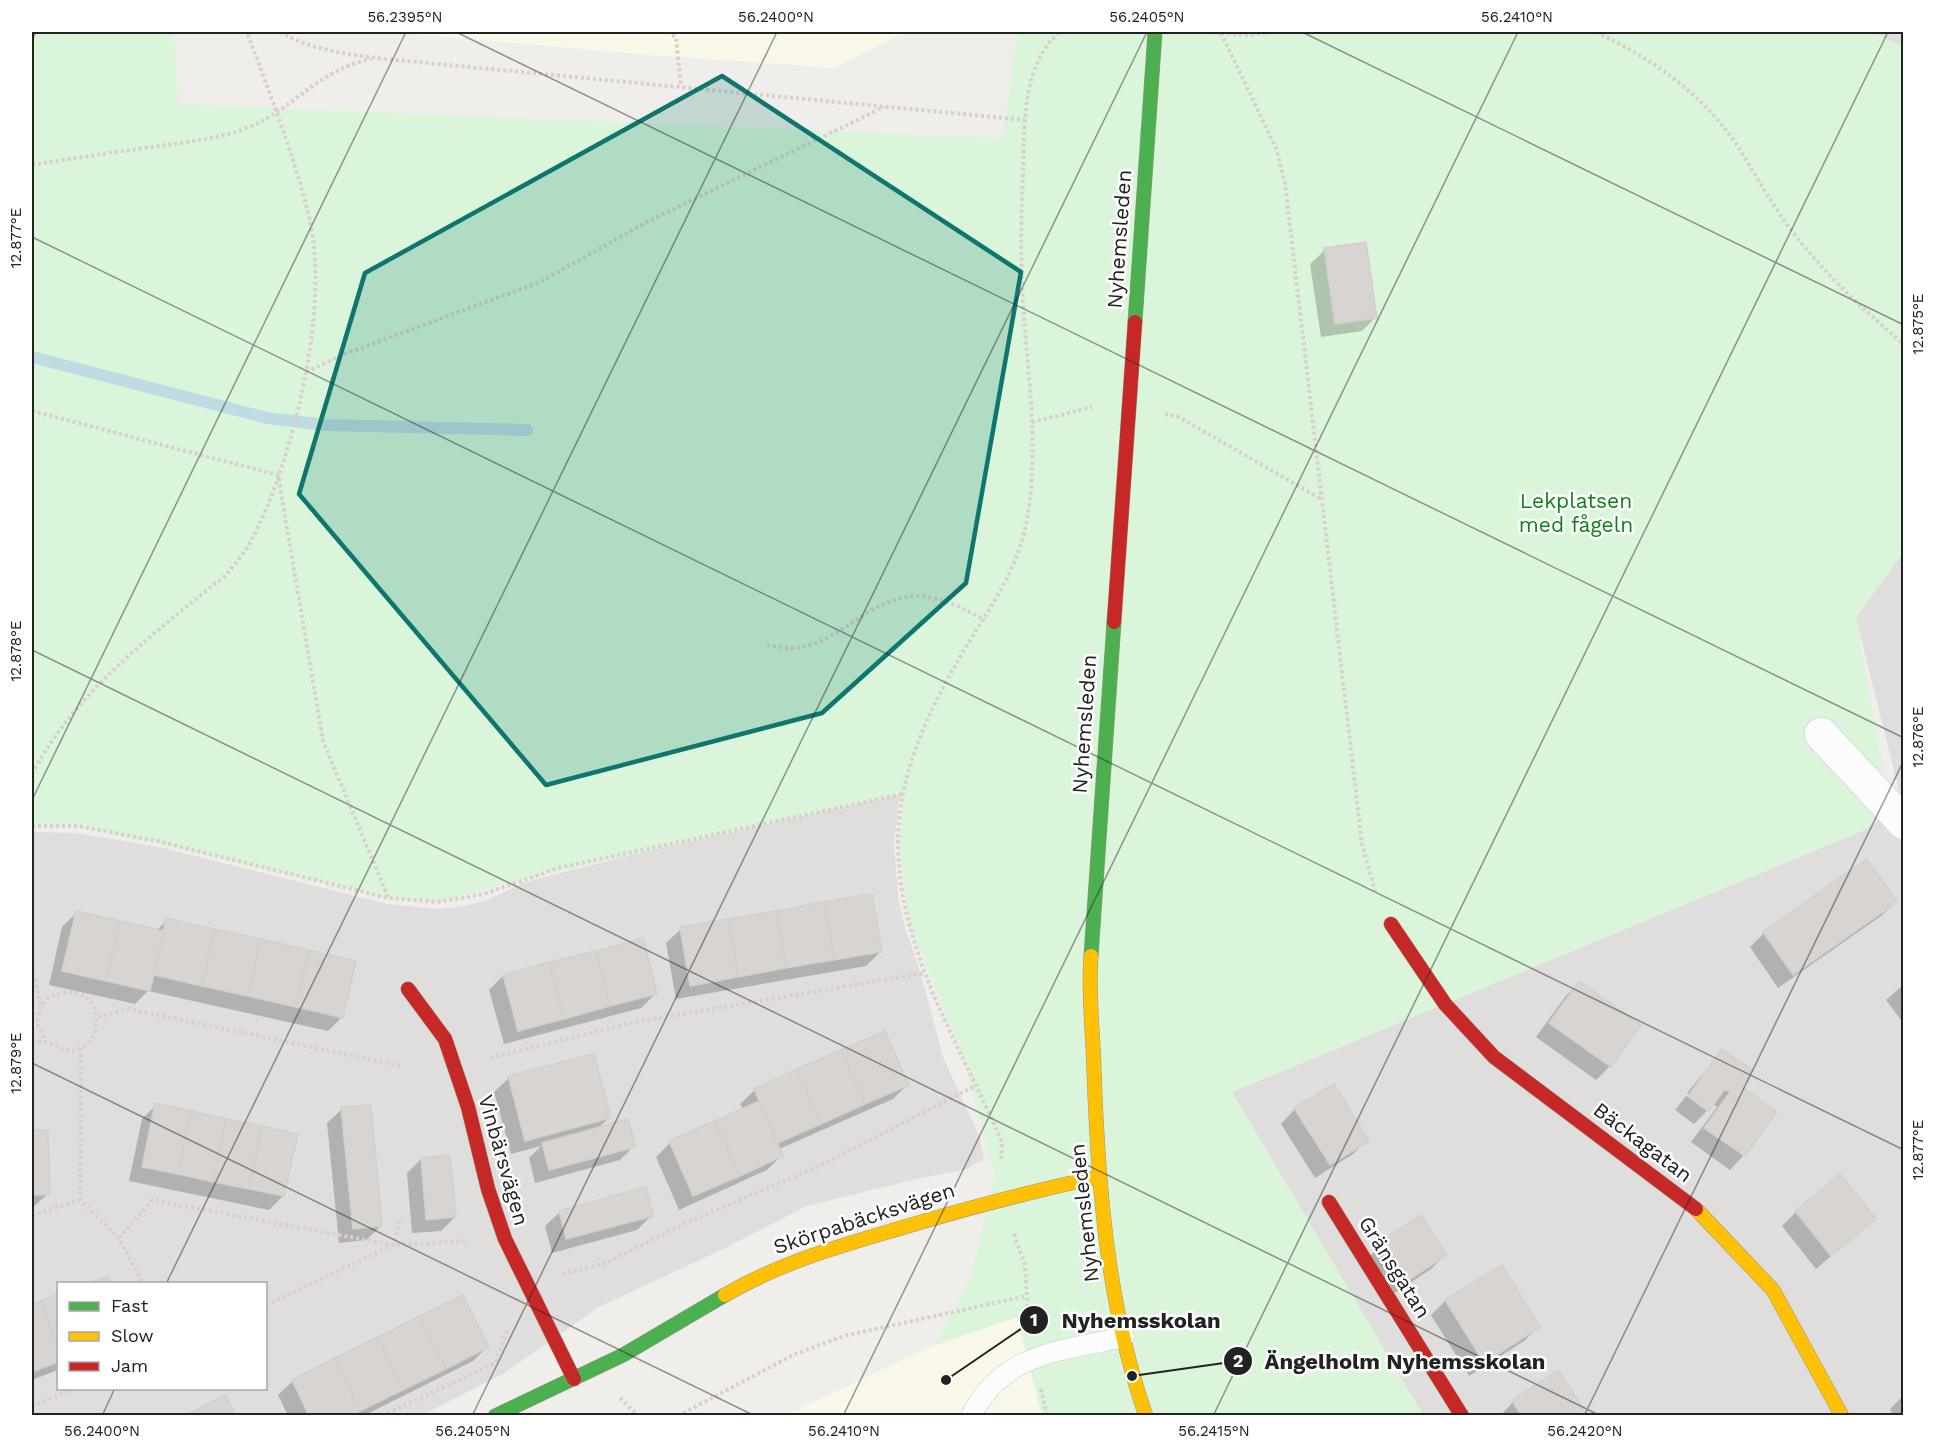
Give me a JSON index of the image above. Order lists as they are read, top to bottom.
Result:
{
  "streets": {
    "street": [
      "Nyhemsleden",
      "Bäckagatan",
      "Vinbärsvägen",
      "Skörpabäcksvägen",
      "Gränsgatan"
    ]
  },
  "crossings": [
    ["Nyhemsleden", "Skörpabäcksvägen"],
    ["Vinbärsvägen", "Skörpabäcksvägen"]
  ],
  "parks": ["Lekplatsen med fågeln"],
  "places": ["Ängelholm Nyhemsskolan", "Nyhemsskolan"],
  "legend": ["Fast", "Slow", "Jam"],
  "coordinates": [
    "56.2395°N",
    "56.2400°N",
    "56.2405°N",
    "56.2410°N",
    "12.877°E",
    "12.875°E",
    "12.878°E",
    "12.876°E",
    "12.879°E",
    "56.2415°N",
    "56.2420°N"
  ]
}
